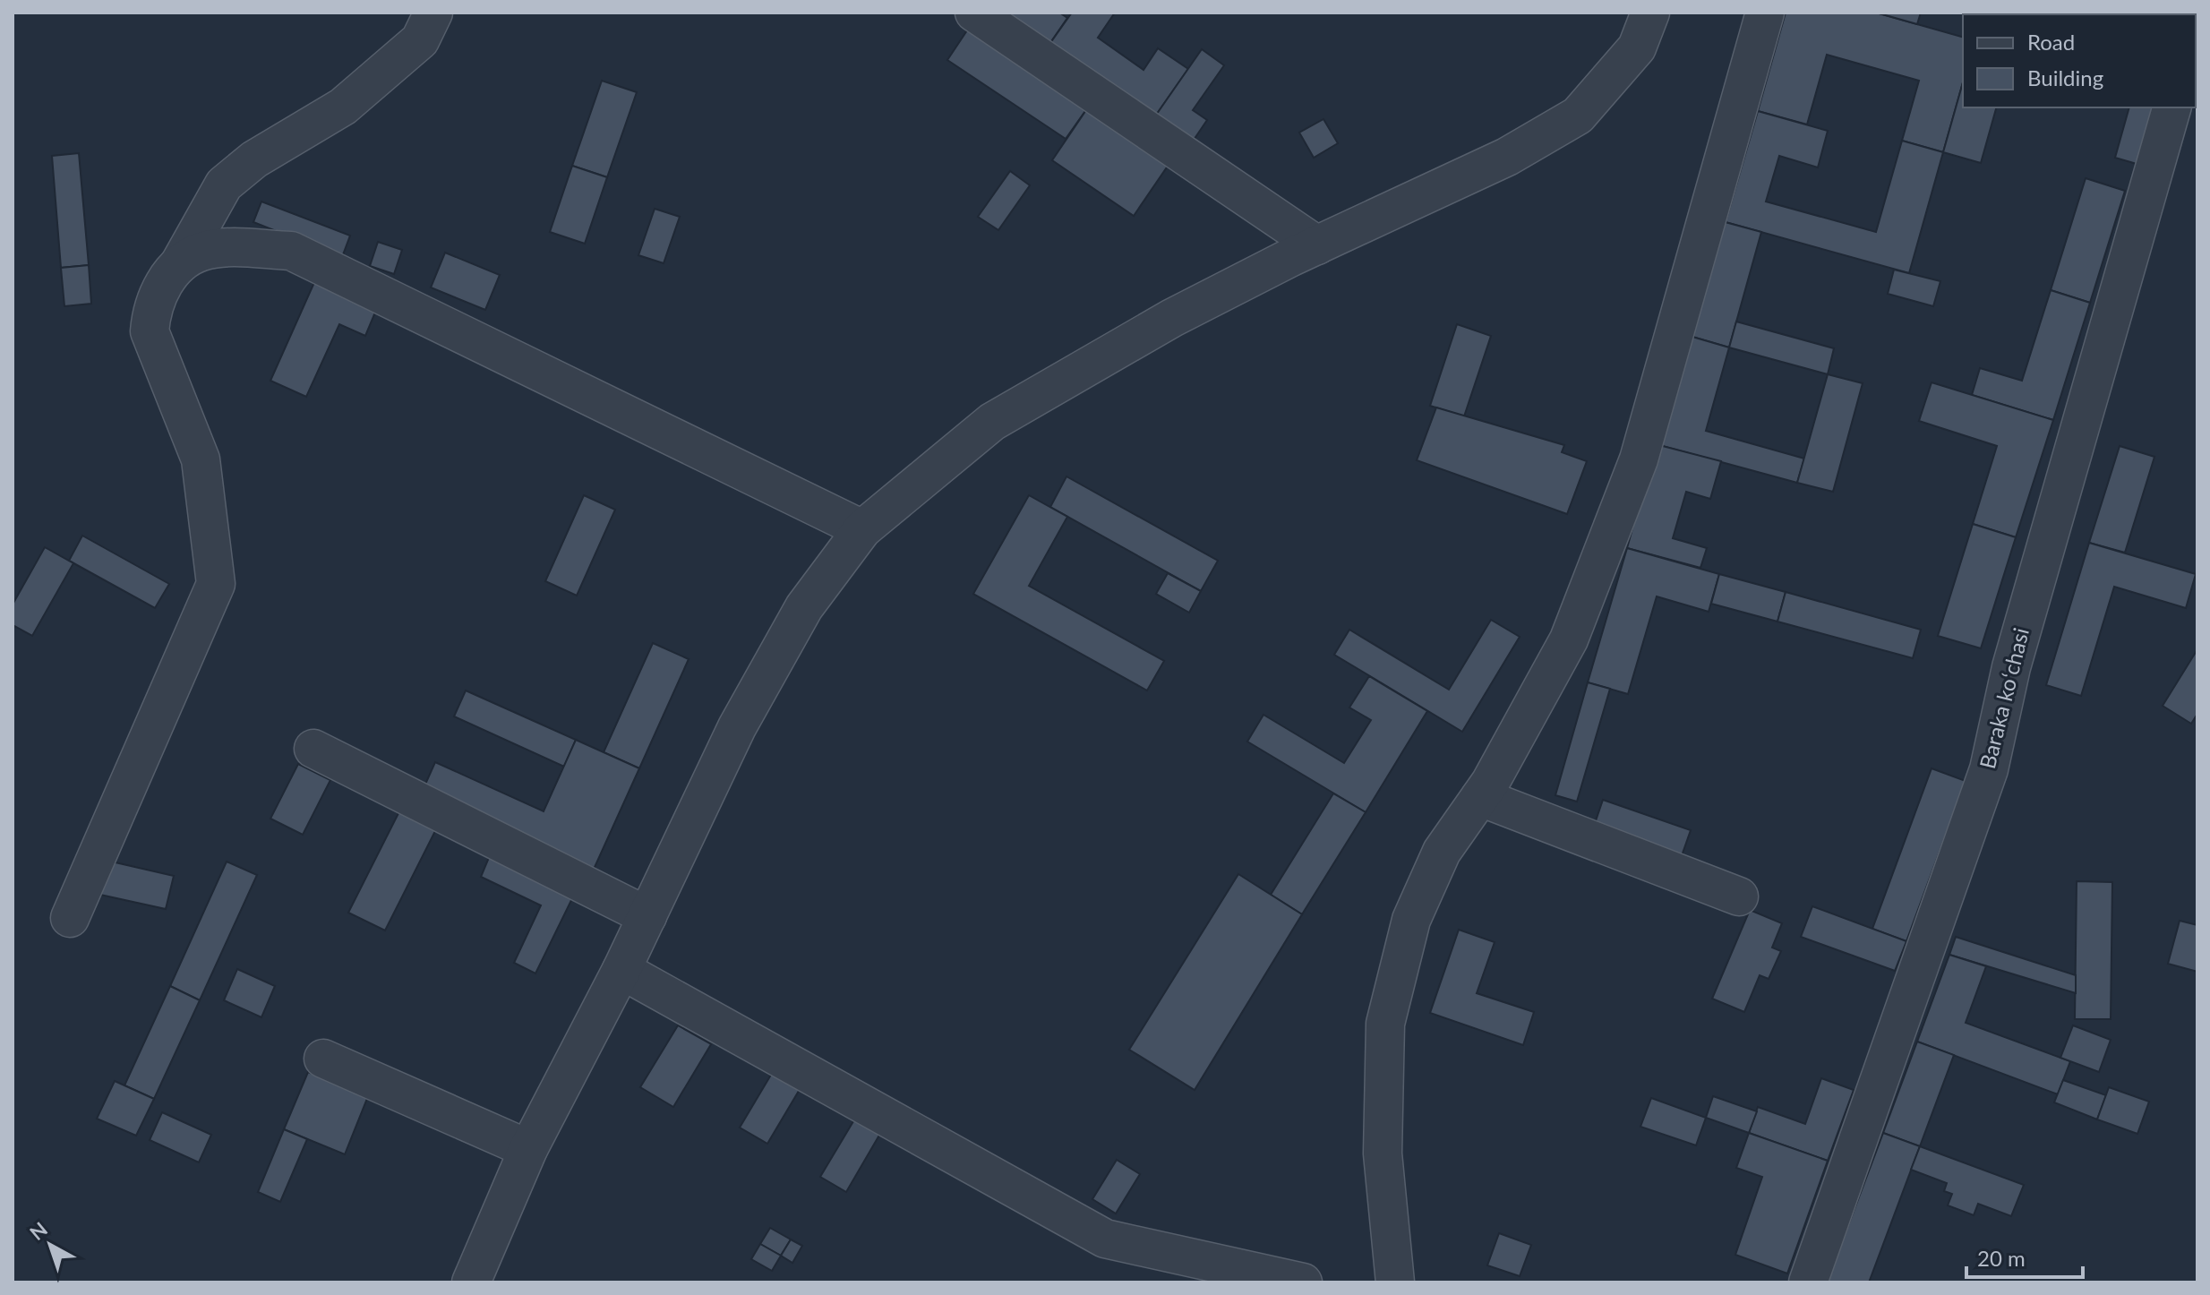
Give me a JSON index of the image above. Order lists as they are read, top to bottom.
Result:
{
  "streets": {
    "street": ["Baraka koʻchasi"]
  },
  "legend": ["Road", "Building"],
  "scale_bar": "20 m",
  "north": "top left"
}
